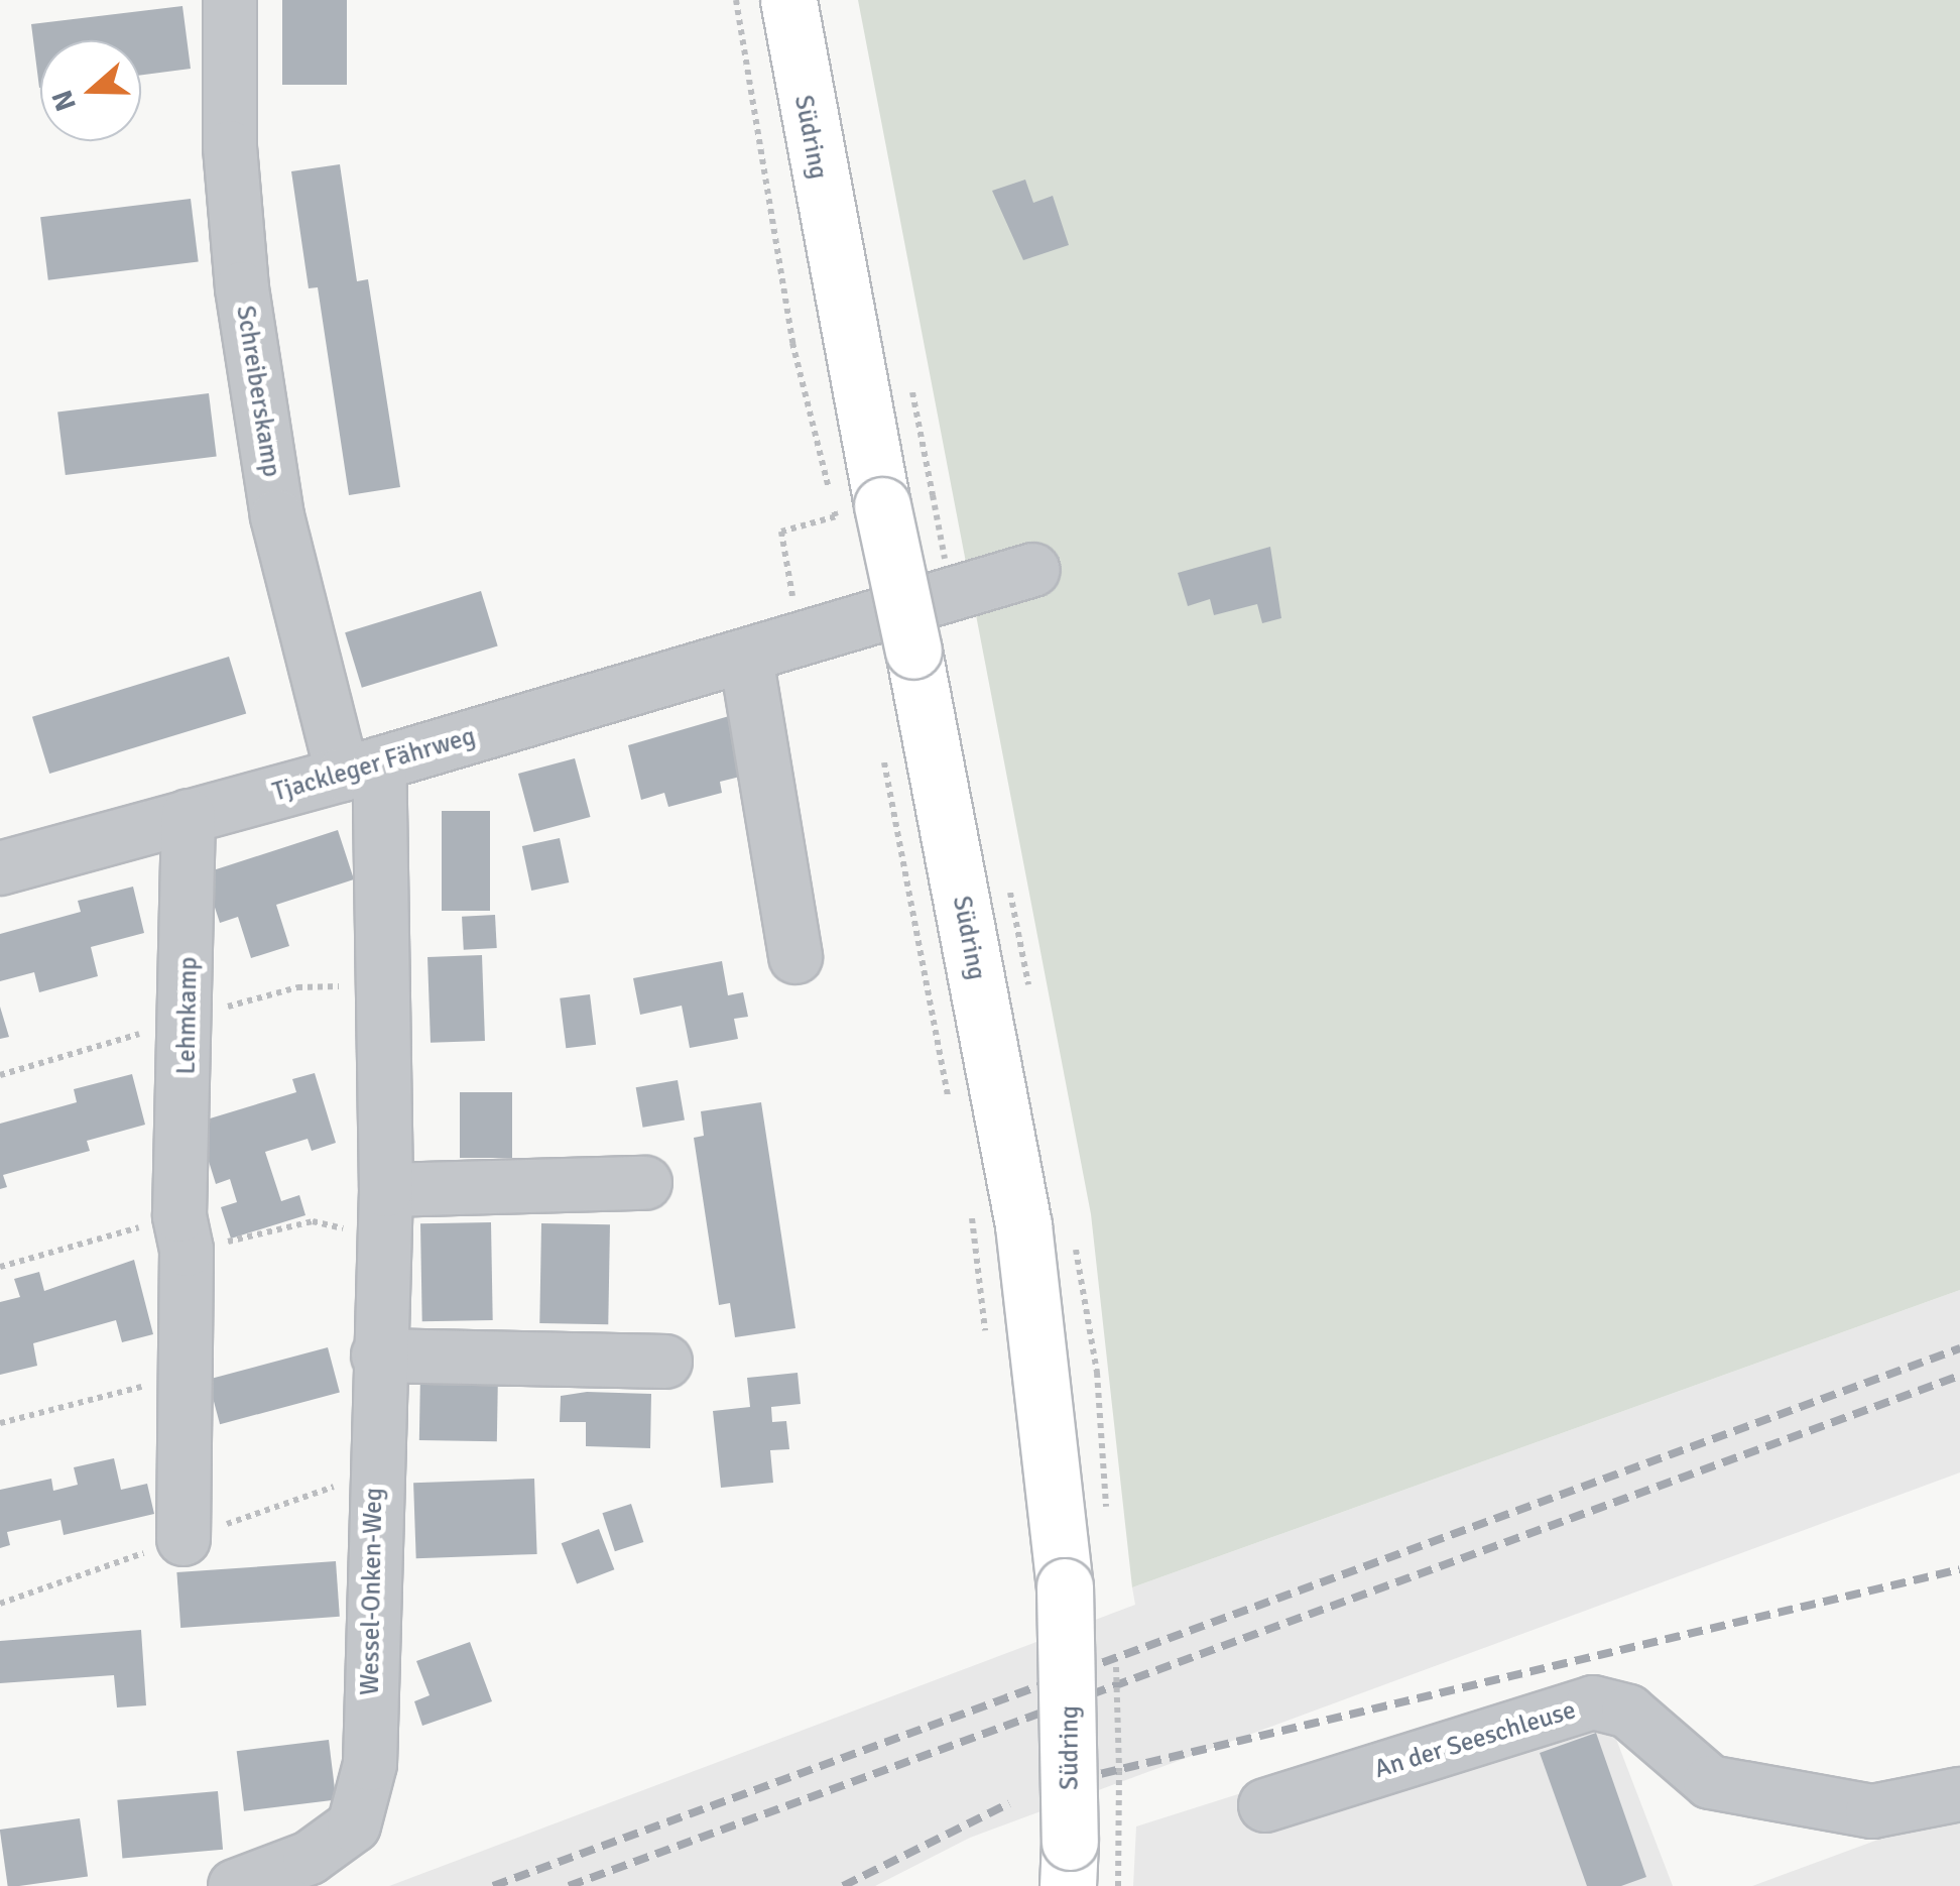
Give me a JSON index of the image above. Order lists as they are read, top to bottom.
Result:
{
  "streets": {
    "main road": ["Südring"],
    "street": [
      "Schreiberskamp",
      "Tjackleger Fährweg",
      "Lehmkamp",
      "Wessel-Onken-Weg",
      "An der Seeschleuse"
    ]
  },
  "crossings": [
    ["Schreiberskamp", "Tjackleger Fährweg"],
    ["Schreiberskamp", "Wessel-Onken-Weg"],
    ["Tjackleger Fährweg", "Lehmkamp"],
    ["Tjackleger Fährweg", "Wessel-Onken-Weg"]
  ],
  "north": "left"
}
